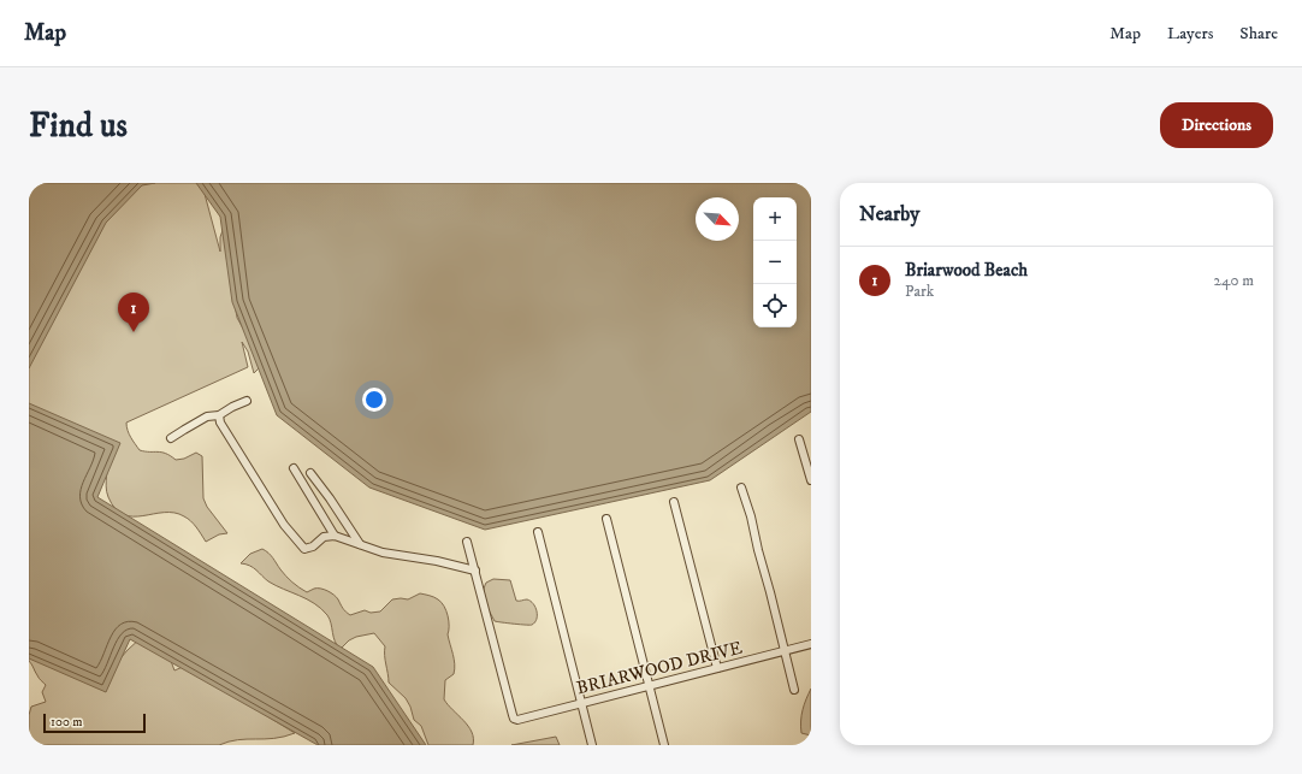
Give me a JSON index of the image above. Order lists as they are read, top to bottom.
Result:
{
  "streets": {
    "street": ["BRIARWOOD DRIVE"]
  },
  "scale_bar": "100 m",
  "north": "bottom right",
  "page": {
    "header": "Map",
    "nav": ["Map", "Layers", "Share"],
    "buttons": "Directions",
    "title": "Find us",
    "heading": "Nearby",
    "map_buttons": ["+", "−"],
    "list": [
      {
        "mark": "1",
        "name": "Briarwood Beach",
        "note": "Park",
        "value": "240 m"
      }
    ],
    "pins": "1",
    "scale": "100 m"
  }
}
